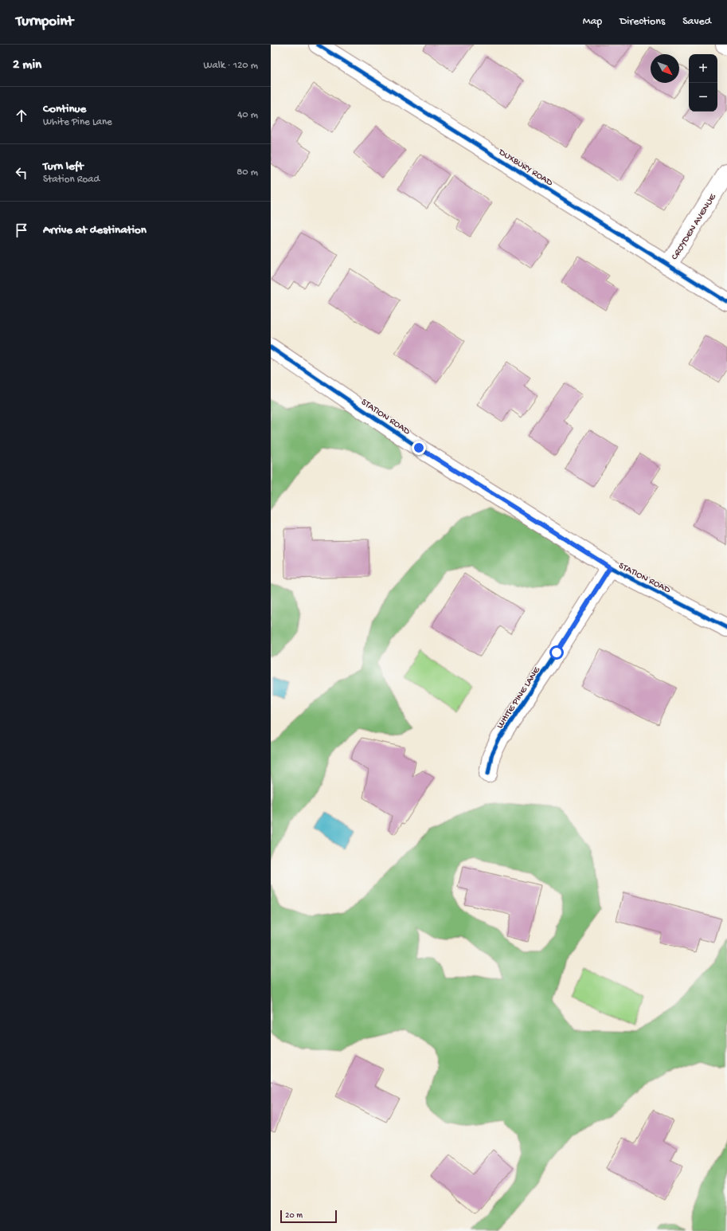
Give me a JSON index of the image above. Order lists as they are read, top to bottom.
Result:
{
  "streets": {
    "street": [
      "DUXBURY ROAD",
      "CROYDEN AVENUE",
      "STATION ROAD",
      "WHITE PINE LANE"
    ]
  },
  "crossings": [
    ["DUXBURY ROAD", "CROYDEN AVENUE"],
    ["STATION ROAD", "WHITE PINE LANE"]
  ],
  "scale_bar": "20 m",
  "north": "bottom right",
  "page": {
    "header": "Turnpoint",
    "nav": ["Map", "Directions", "Saved"],
    "heading": ["2 min", "Walk · 120 m"],
    "map_buttons": ["+", "−"],
    "list": [
      ["Continue", "White Pine Lane", "40 m"],
      ["Turn left", "Station Road", "80 m"],
      "Arrive at destination"
    ],
    "scale": "20 m"
  }
}
